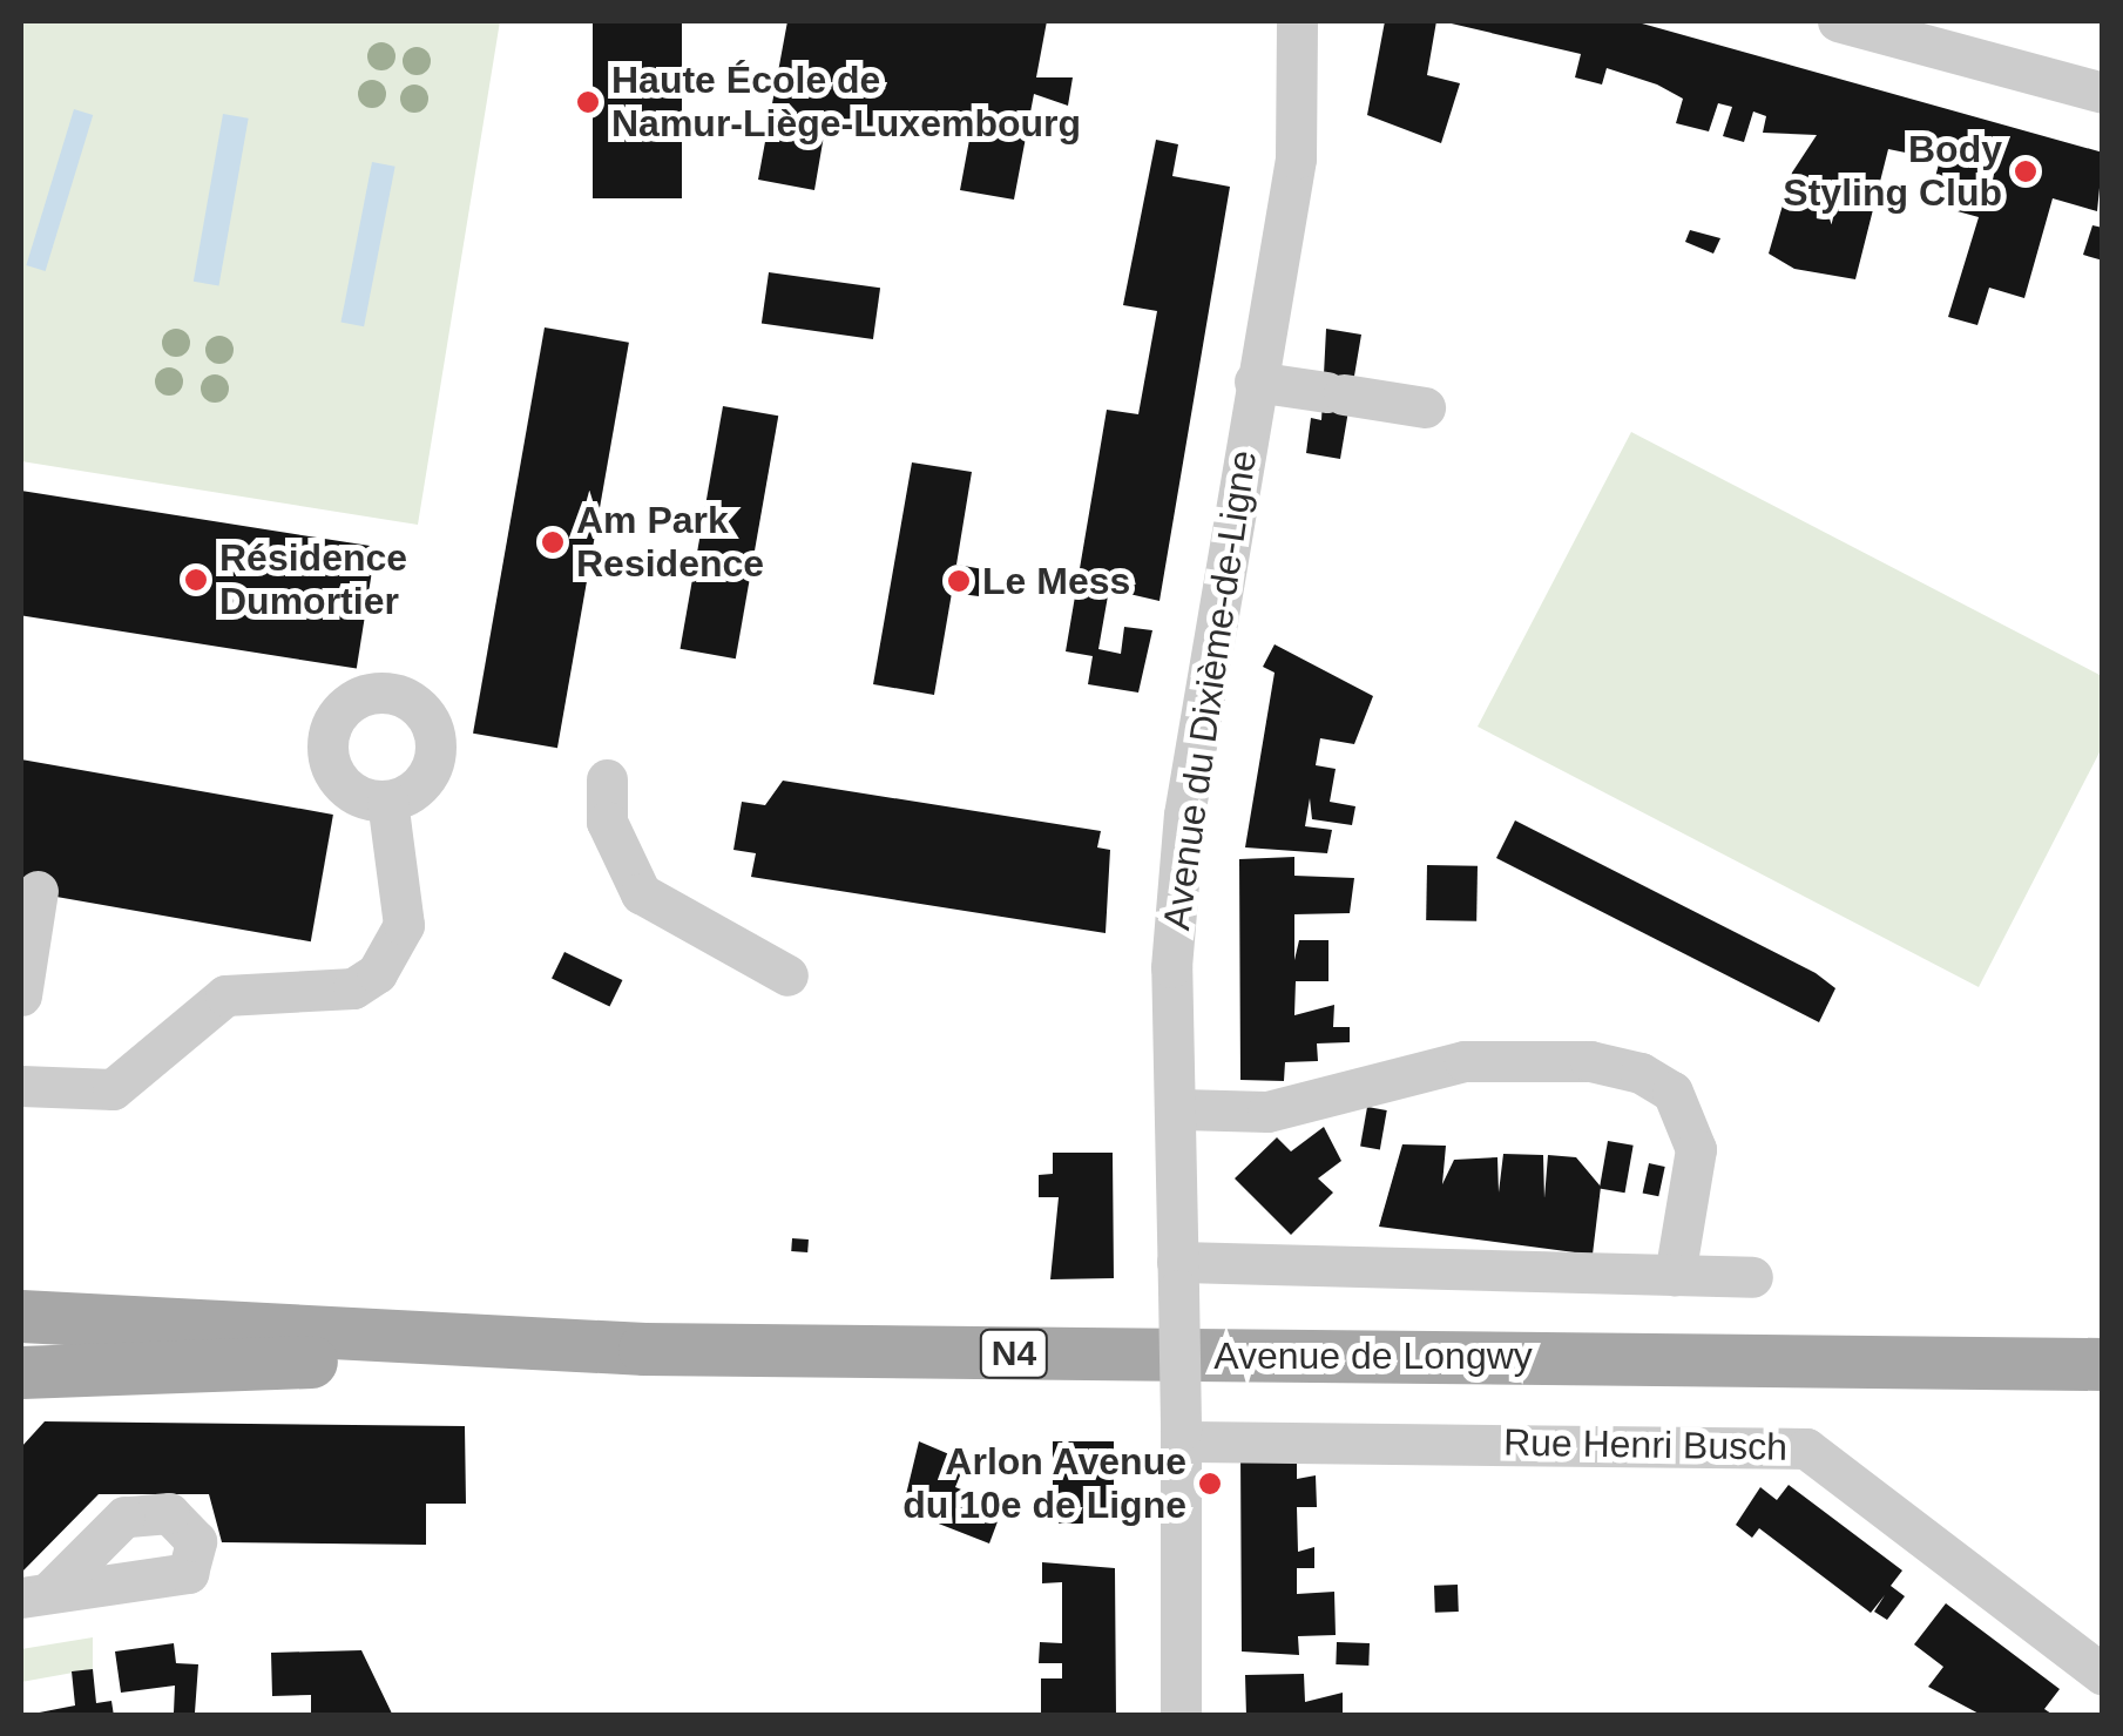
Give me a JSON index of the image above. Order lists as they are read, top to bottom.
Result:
{
  "streets": {
    "main road": ["N4", "Avenue de Longwy"],
    "street": ["Avenue du Dixième-de-Ligne", "Rue Henri Busch"]
  },
  "crossings": [
    ["Avenue du Dixième-de-Ligne", "Rue Henri Busch"],
    ["N4", "Avenue de Longwy"]
  ],
  "places": [
    "Haute École de Namur-Liège-Luxembourg",
    "Body Styling Club",
    "Am Park Residence",
    "Résidence Dumortier",
    "Le Mess",
    "Arlon Avenue du 10e de Ligne"
  ]
}
